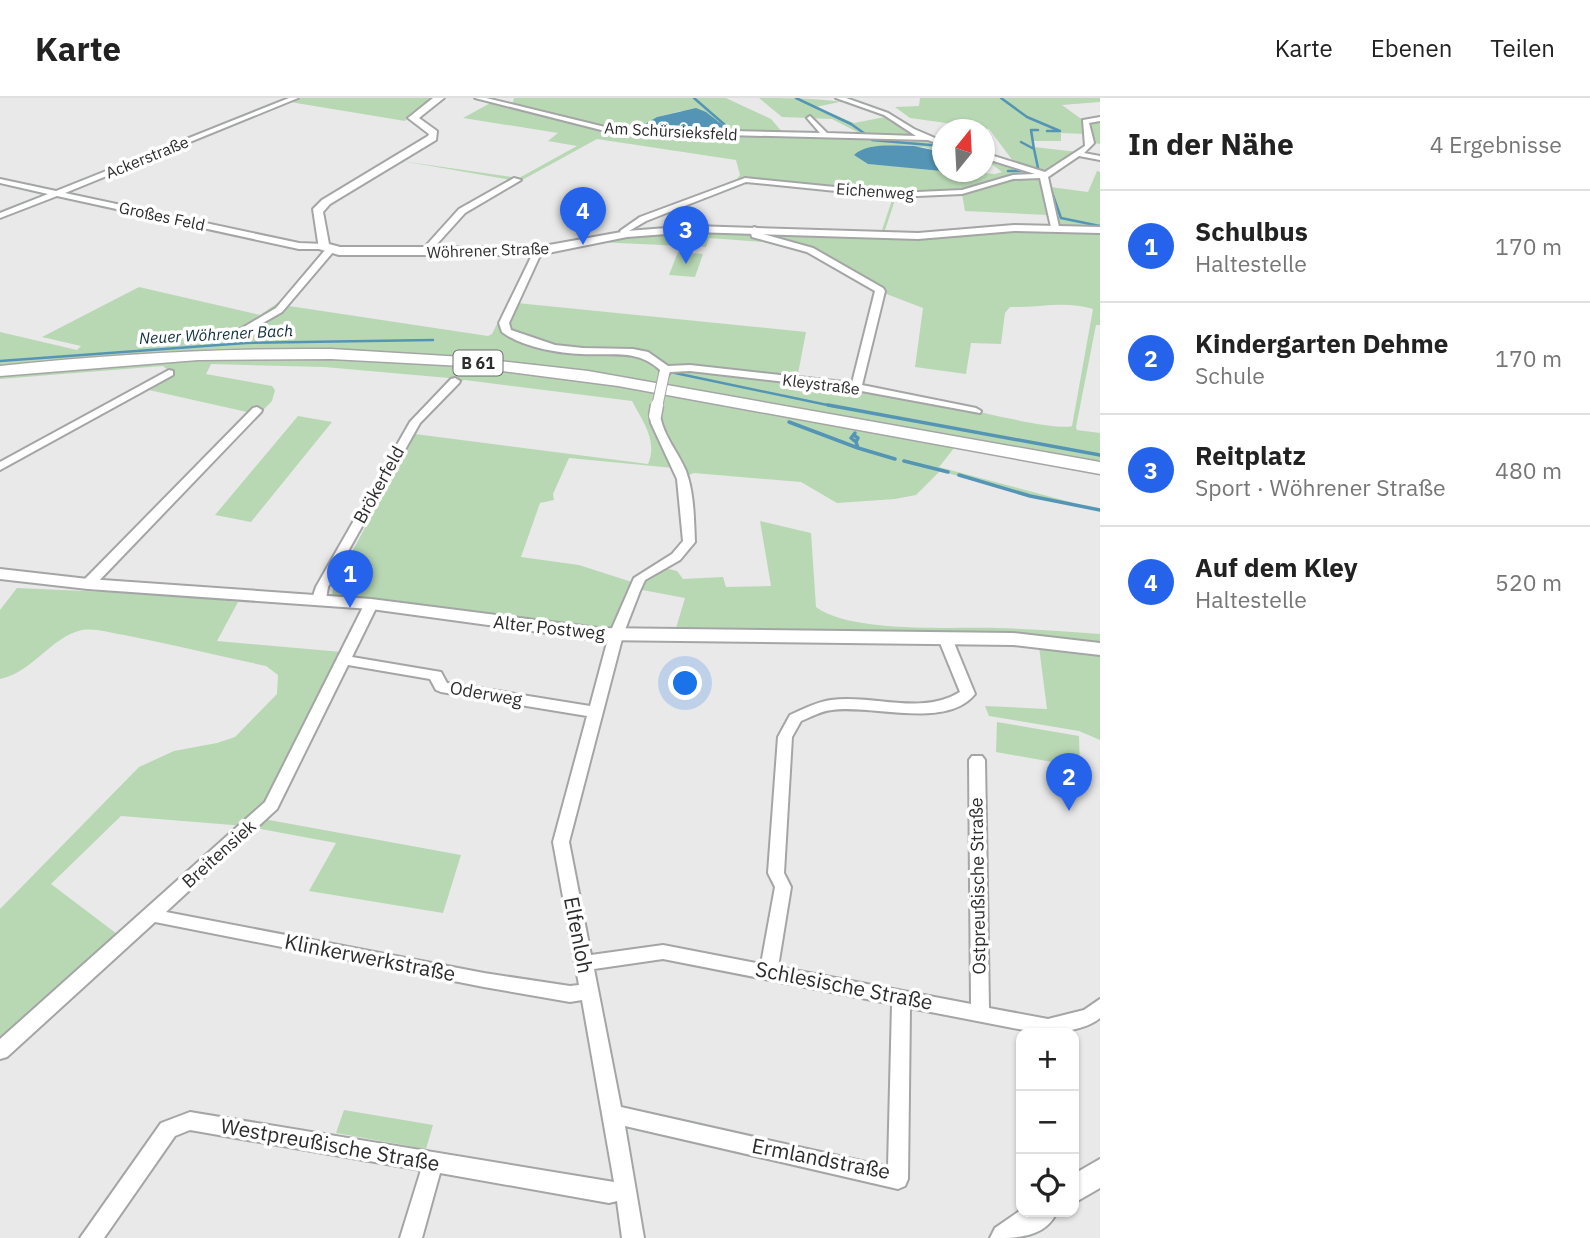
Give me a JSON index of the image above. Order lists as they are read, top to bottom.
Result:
{
  "streets": {
    "main road": ["B 61"],
    "street": [
      "Am Schürsieksfeld",
      "Ackerstraße",
      "Eichenweg",
      "Großes Feld",
      "Wöhrener Straße",
      "Kleystraße",
      "Brökerfeld",
      "Alter Postweg",
      "Oderweg",
      "Breitensiek",
      "Ostpreußische Straße",
      "Elfenloh",
      "Klinkerwerkstraße",
      "Schlesische Straße",
      "Westpreußische Straße",
      "Ermlandstraße"
    ]
  },
  "crossings": [
    ["Ackerstraße", "Großes Feld"],
    ["Eichenweg", "Wöhrener Straße"],
    ["Großes Feld", "Wöhrener Straße"],
    ["Kleystraße", "Elfenloh"],
    ["Brökerfeld", "Alter Postweg"],
    ["Alter Postweg", "Breitensiek"],
    ["Alter Postweg", "Elfenloh"],
    ["Oderweg", "Breitensiek"],
    ["Oderweg", "Elfenloh"],
    ["Breitensiek", "Klinkerwerkstraße"],
    ["Ostpreußische Straße", "Schlesische Straße"],
    ["Elfenloh", "Klinkerwerkstraße"],
    ["Elfenloh", "Schlesische Straße"],
    ["Elfenloh", "Westpreußische Straße"],
    ["Elfenloh", "Ermlandstraße"],
    ["Schlesische Straße", "Ermlandstraße"]
  ],
  "water": ["Neuer Wöhrener Bach"],
  "north": "top",
  "page": {
    "header": "Karte",
    "nav": ["Karte", "Ebenen", "Teilen"],
    "heading": ["In der Nähe", "4 Ergebnisse"],
    "pins": [
      "4",
      "3",
      "1",
      "2"
    ],
    "list": [
      {
        "mark": "1",
        "name": "Schulbus",
        "note": "Haltestelle",
        "value": "170 m"
      },
      {
        "mark": "2",
        "name": "Kindergarten Dehme",
        "note": "Schule",
        "value": "170 m"
      },
      {
        "mark": "3",
        "name": "Reitplatz",
        "note": "Sport · Wöhrener Straße",
        "value": "480 m"
      },
      {
        "mark": "4",
        "name": "Auf dem Kley",
        "note": "Haltestelle",
        "value": "520 m"
      }
    ],
    "map_buttons": ["+", "−"]
  }
}
